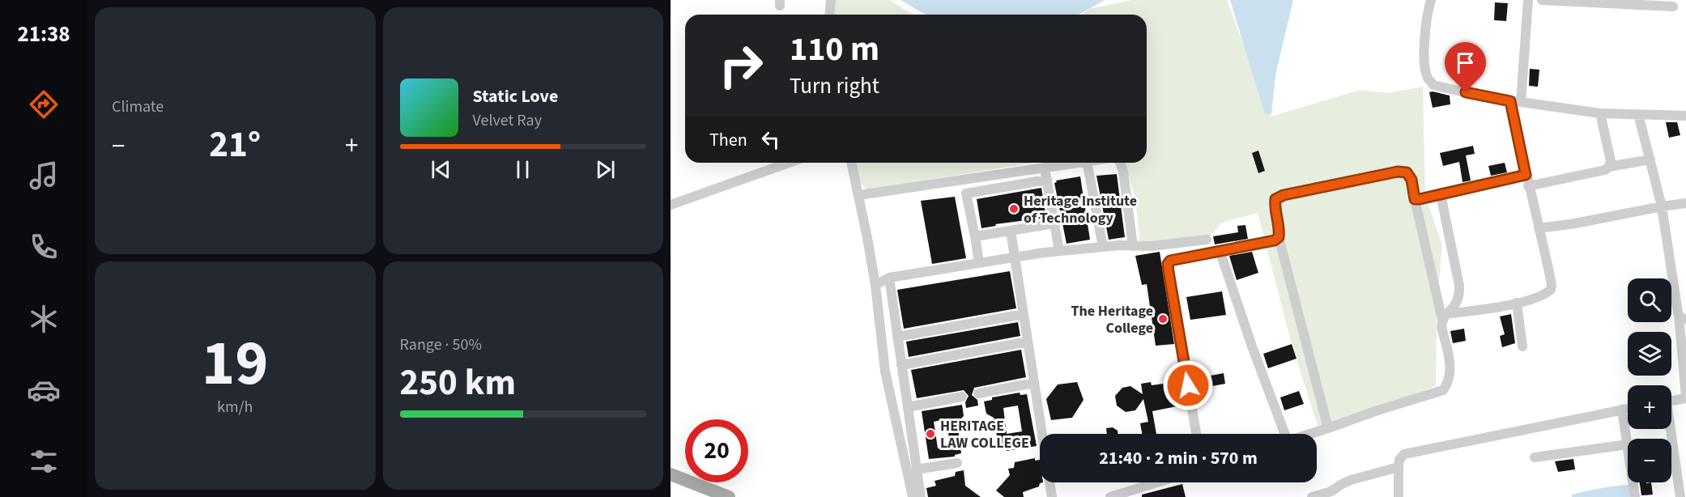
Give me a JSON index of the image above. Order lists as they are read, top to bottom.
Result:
{
  "places": ["Heritage Institute of Technology", "The Heritage College", "HERITAGE LAW COLLEGE"],
  "page": {
    "tabs": "21:38",
    "tile": [
      "Climate",
      ["19", "km/h"],
      ["Range · 50%", "250 km"]
    ],
    "turn": ["110 m", "Turn right"],
    "song": ["Static Love", "Velvet Ray"],
    "then": "Then",
    "heat": ["−", "21°", "+"],
    "map_buttons": ["+", "−"],
    "limit": "20",
    "trip": "21:40 · 2 min · 570 m"
  }
}
